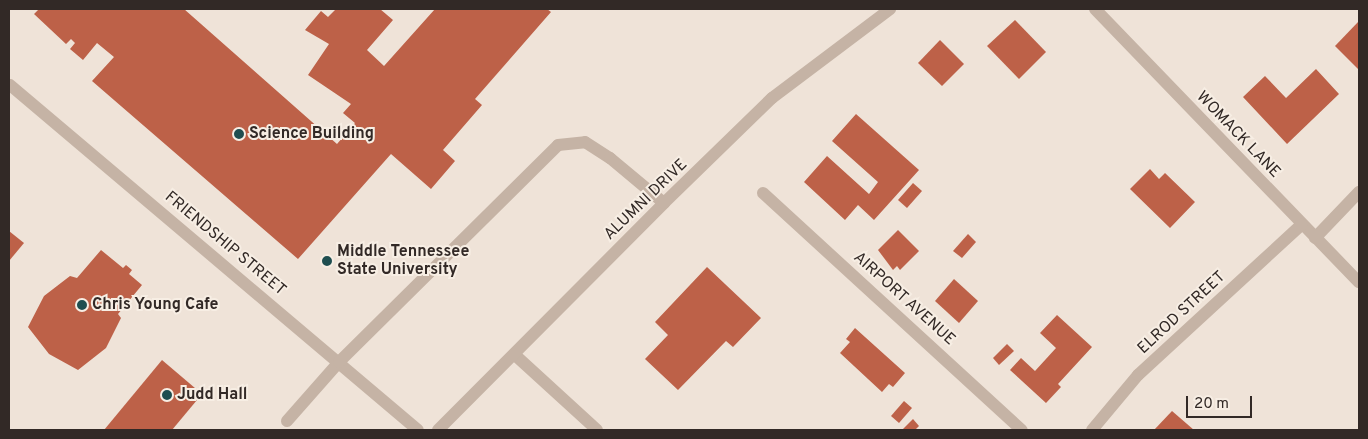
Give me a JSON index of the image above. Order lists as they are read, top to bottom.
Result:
{
  "streets": {
    "street": [
      "WOMACK LANE",
      "ALUMNI DRIVE",
      "FRIENDSHIP STREET",
      "AIRPORT AVENUE",
      "ELROD STREET"
    ]
  },
  "crossings": [
    ["WOMACK LANE", "ELROD STREET"]
  ],
  "places": [
    "Science Building",
    "Middle Tennessee State University",
    "Chris Young Cafe",
    "Judd Hall"
  ],
  "scale_bar": "20 m"
}
